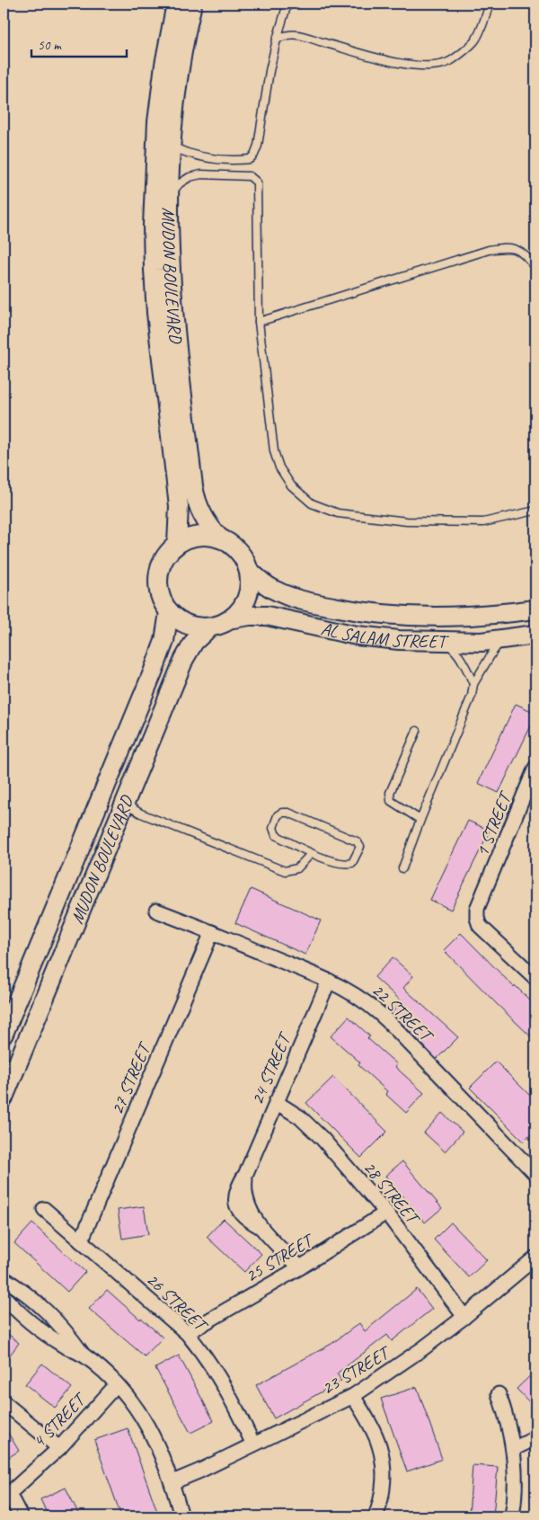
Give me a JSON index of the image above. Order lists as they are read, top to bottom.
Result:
{
  "streets": {
    "street": [
      "MUDON BOULEVARD",
      "AL SALAM STREET",
      "1 STREET",
      "22 STREET",
      "24 STREET",
      "27 STREET",
      "28 STREET",
      "25 STREET",
      "26 STREET",
      "23 STREET",
      "4 STREET"
    ]
  },
  "crossings": [
    ["MUDON BOULEVARD", "AL SALAM STREET"],
    ["22 STREET", "24 STREET"],
    ["22 STREET", "27 STREET"],
    ["24 STREET", "28 STREET"],
    ["24 STREET", "25 STREET"],
    ["27 STREET", "26 STREET"],
    ["28 STREET", "25 STREET"],
    ["28 STREET", "23 STREET"],
    ["25 STREET", "26 STREET"],
    ["26 STREET", "23 STREET"]
  ],
  "scale_bar": "50 m"
}
